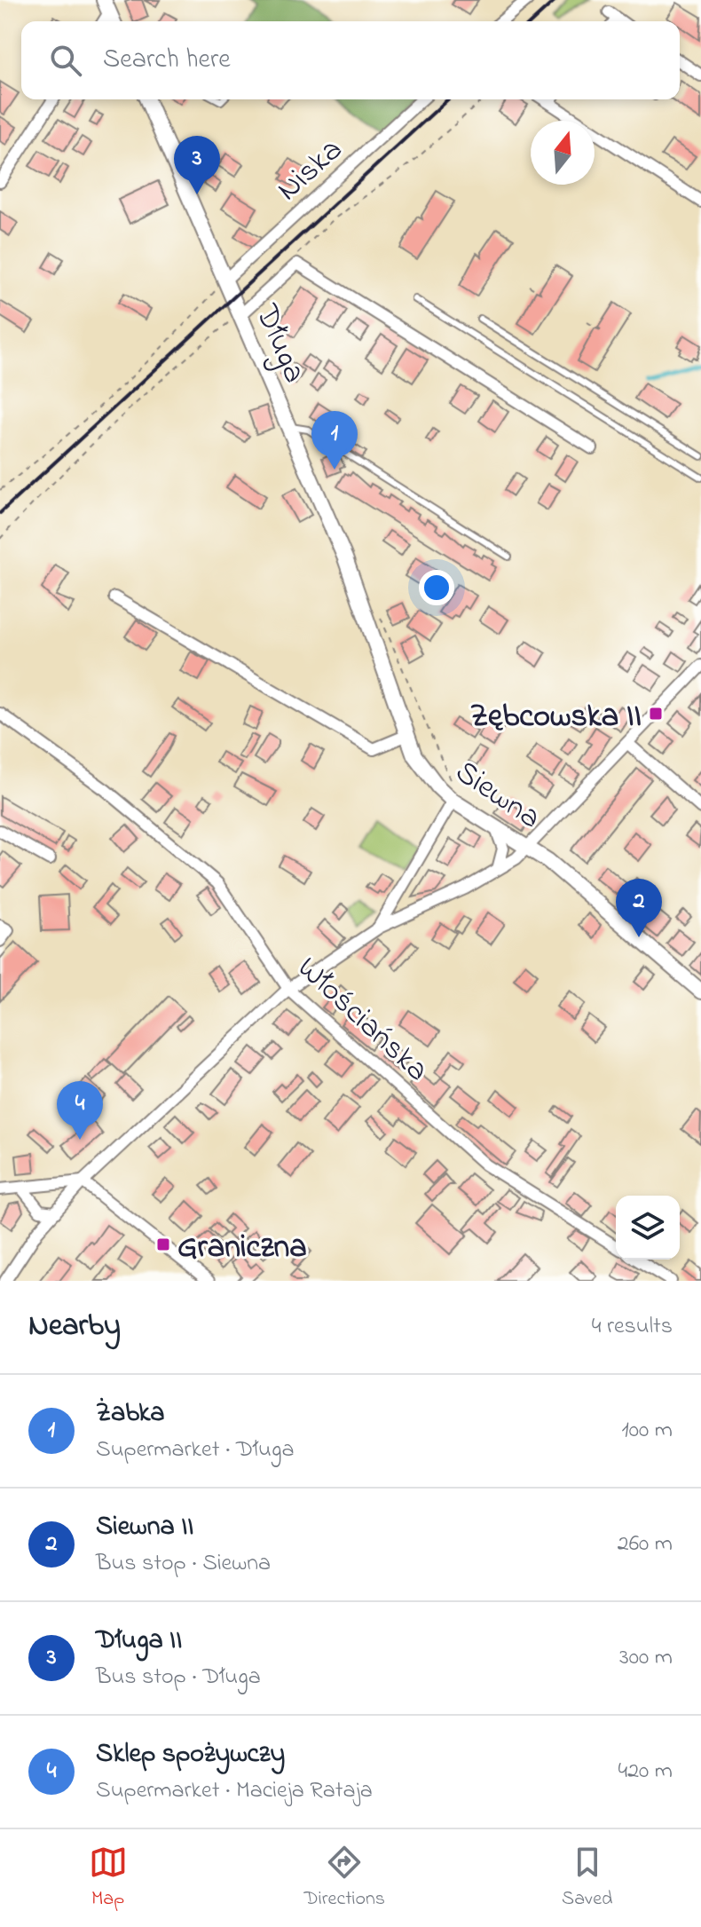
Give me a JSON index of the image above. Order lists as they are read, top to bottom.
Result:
{
  "streets": {
    "street": [
      "Niska",
      "Długa",
      "Siewna",
      "Włościańska"
    ]
  },
  "crossings": [
    ["Niska", "Długa"],
    ["Długa", "Siewna"]
  ],
  "places": {
    "transit": ["Zębcowska II", "Graniczna"]
  },
  "north": "top",
  "page": {
    "search": "Search here",
    "pins": [
      "3",
      "1",
      "2",
      "4"
    ],
    "heading": ["Nearby", "4 results"],
    "list": [
      {
        "mark": "1",
        "name": "Żabka",
        "note": "Supermarket · Długa",
        "value": "100 m"
      },
      {
        "mark": "2",
        "name": "Siewna II",
        "note": "Bus stop · Siewna",
        "value": "260 m"
      },
      {
        "mark": "3",
        "name": "Długa II",
        "note": "Bus stop · Długa",
        "value": "300 m"
      },
      {
        "mark": "4",
        "name": "Sklep spożywczy",
        "note": "Supermarket · Macieja Rataja",
        "value": "420 m"
      }
    ],
    "nav": ["Map", "Directions", "Saved"]
  }
}
